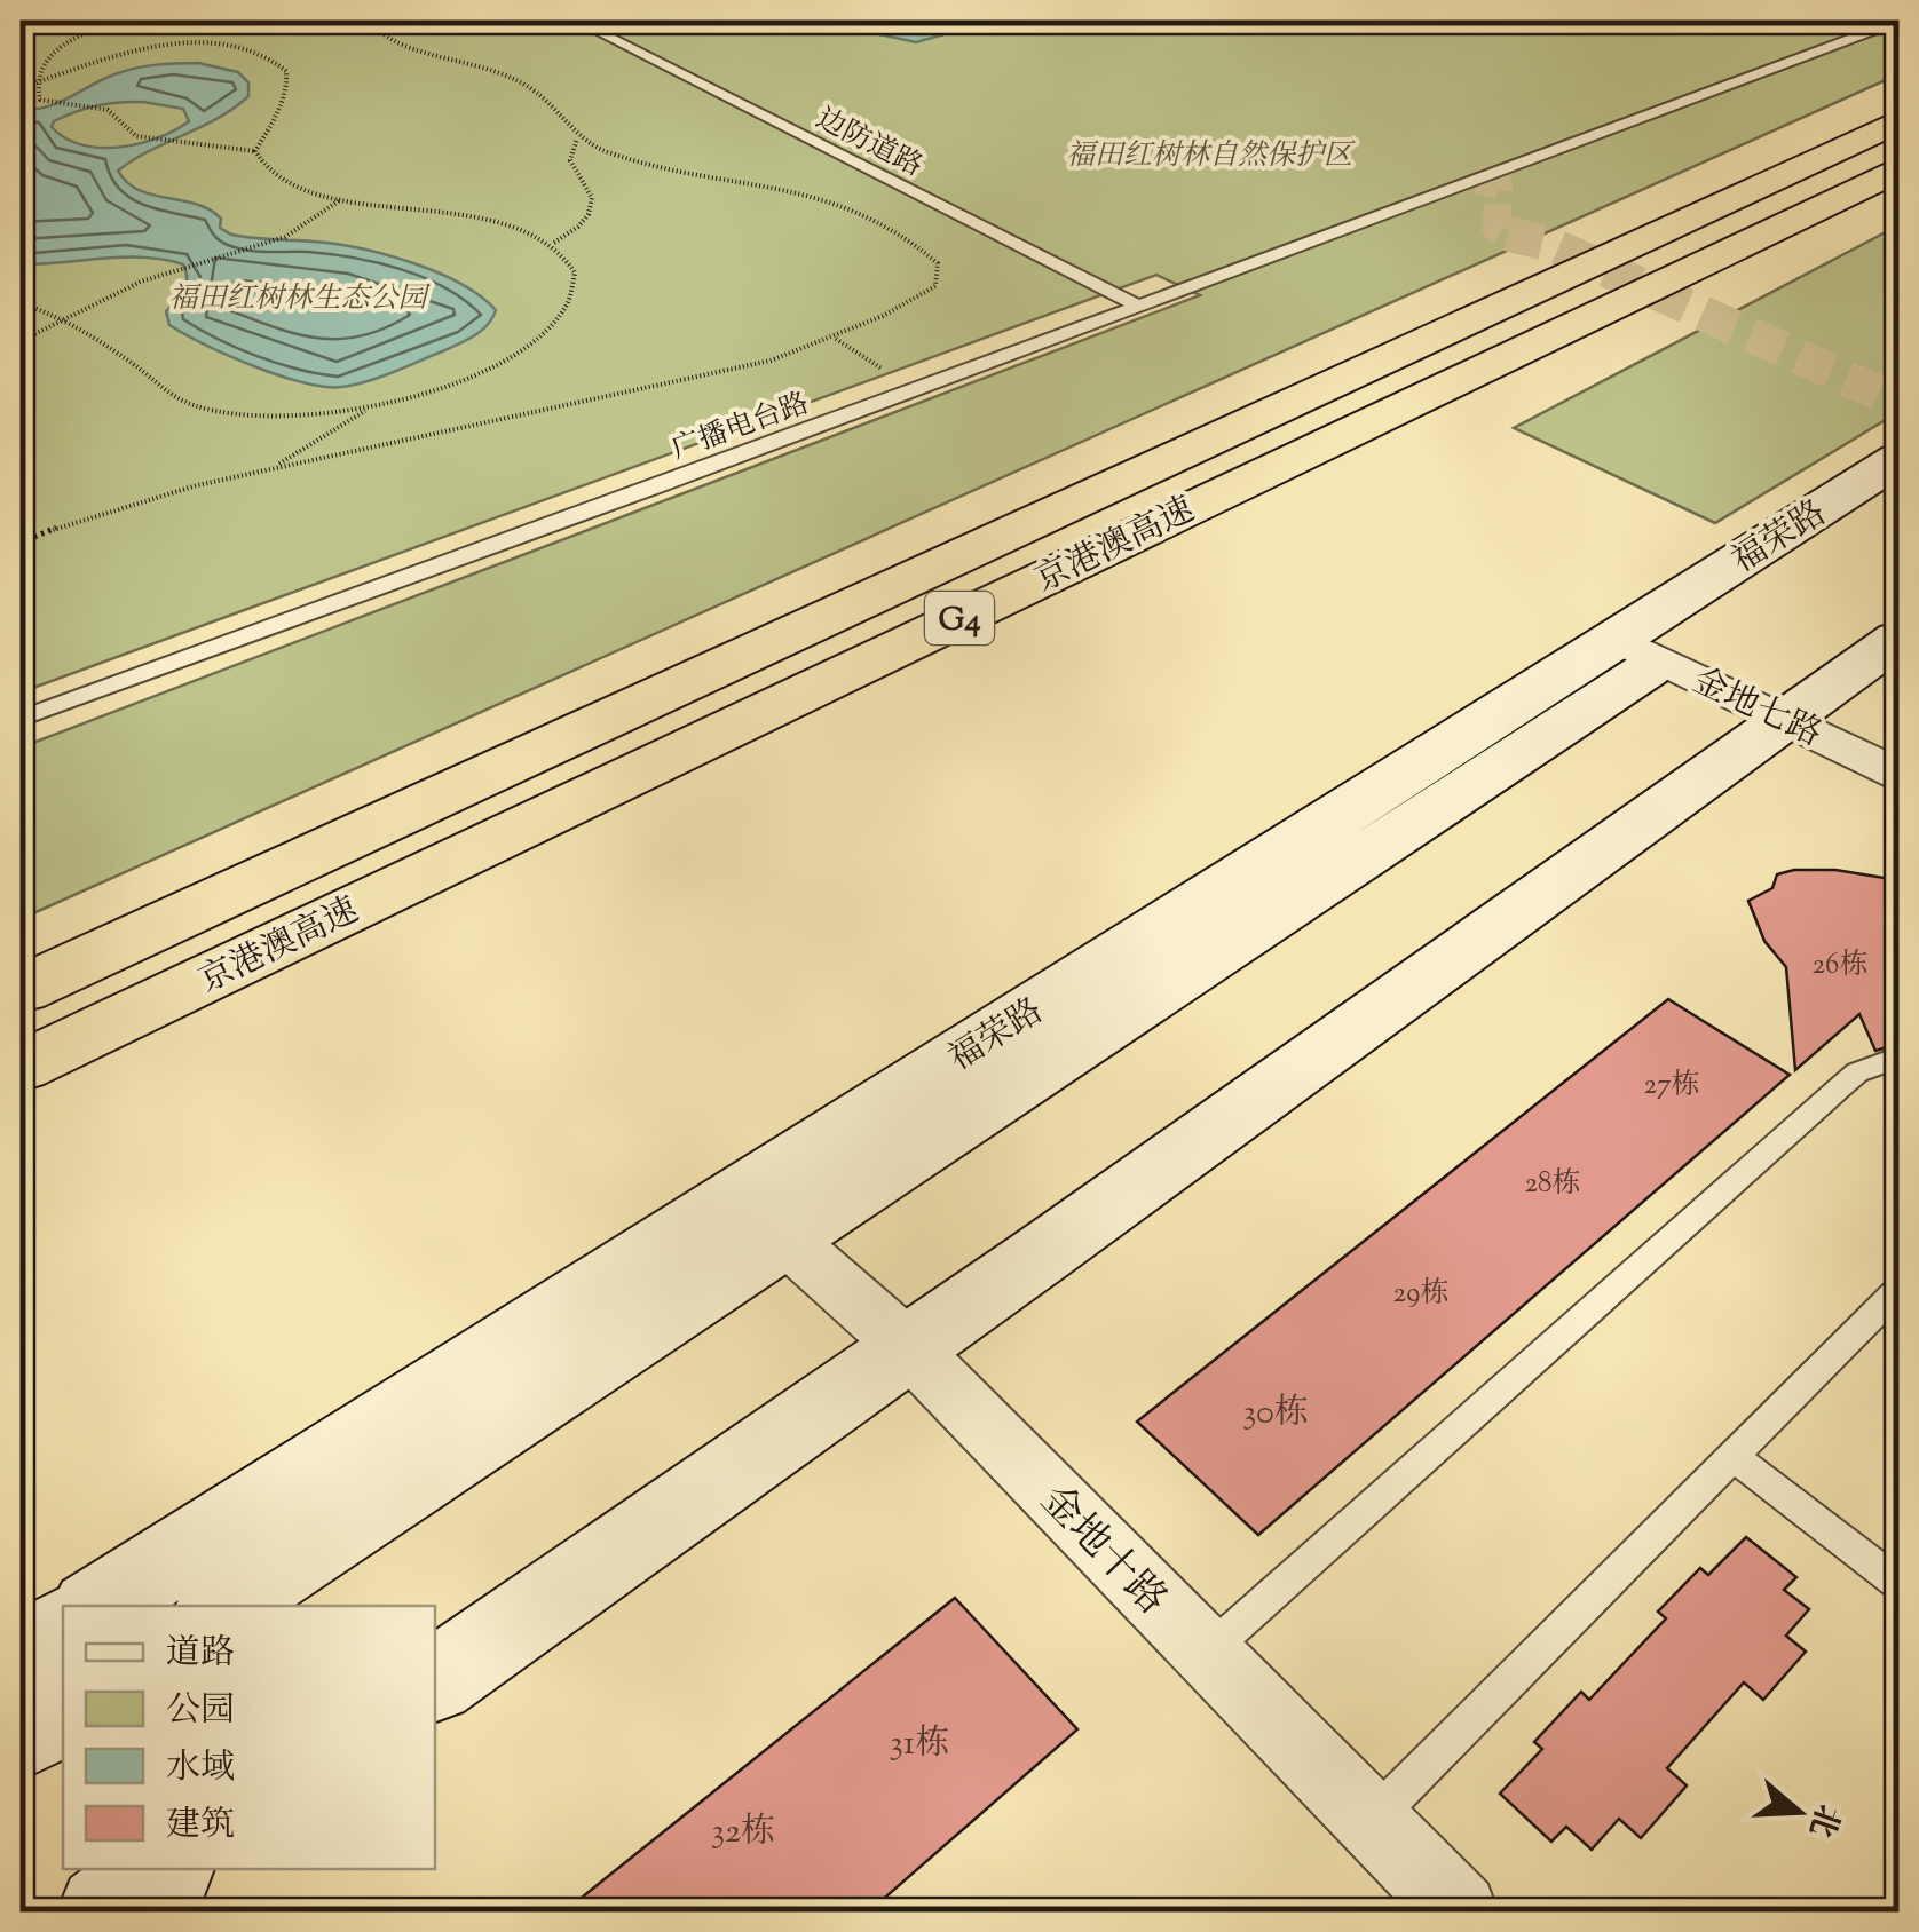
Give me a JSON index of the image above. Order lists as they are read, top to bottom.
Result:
{
  "streets": {
    "highway": ["京港澳高速", "G4"],
    "main road": ["福荣路"],
    "street": ["金地七路", "金地十路"],
    "lane": ["边防道路", "广播电台路"]
  },
  "crossings": [
    ["边防道路", "广播电台路"],
    ["福荣路", "金地七路"],
    ["福荣路", "金地十路"]
  ],
  "parks": ["福田红树林自然保护区", "福田红树林生态公园"],
  "house_numbers": [
    "26栋",
    "27栋",
    "28栋",
    "29栋",
    "30栋",
    "31栋",
    "32栋"
  ],
  "legend": [
    "道路",
    "公园",
    "水域",
    "建筑"
  ],
  "north": "right"
}
